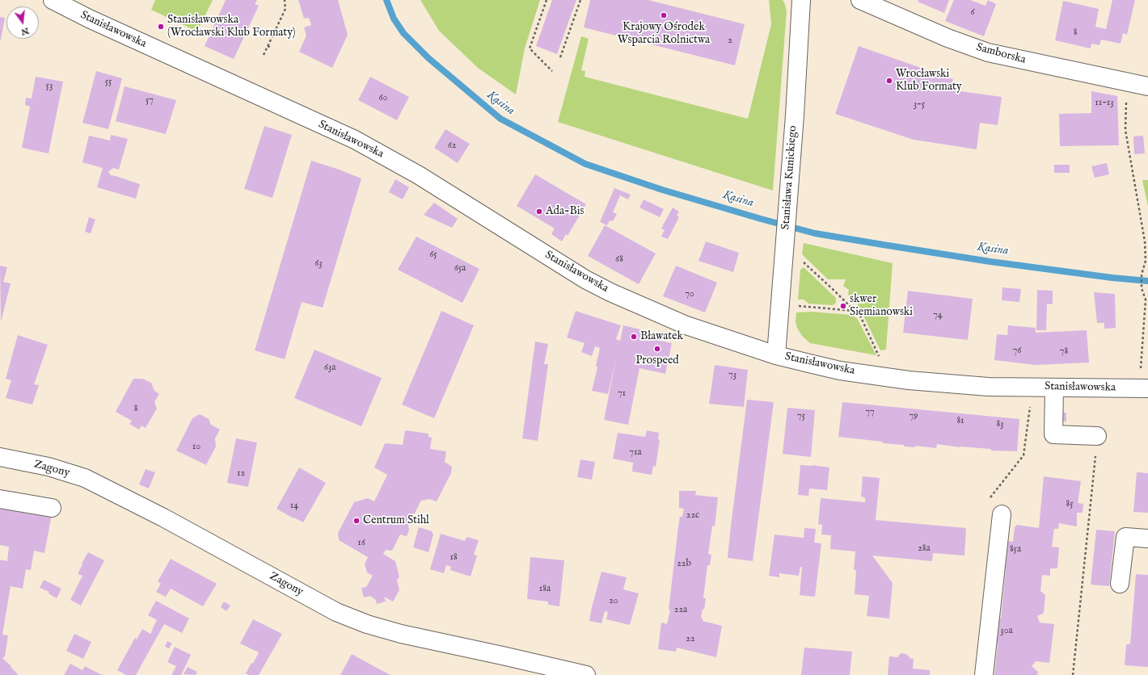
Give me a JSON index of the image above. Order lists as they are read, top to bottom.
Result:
{
  "streets": {
    "street": [
      "Stanisławowska",
      "Samborska",
      "Stanisława Kunickiego",
      "Zagony"
    ]
  },
  "crossings": [
    ["Stanisławowska", "Stanisława Kunickiego"]
  ],
  "water": ["Kasina"],
  "places": [
    "Krajowy Ośrodek Wsparcia Rolnictwa",
    "Stanisławowska (Wrocławski Klub Formaty)",
    "Wrocławski Klub Formaty",
    "Ada-Bis",
    "skwer Siemianowski",
    "Bławatek",
    "Prospeed",
    "Centrum Stihl"
  ],
  "house_numbers": [
    "6",
    "8",
    "2",
    "55",
    "53",
    "60",
    "57",
    "11-13",
    "3-5",
    "62",
    "65",
    "68",
    "63",
    "65a",
    "70",
    "74",
    "76",
    "78",
    "63a",
    "73",
    "71",
    "8",
    "77",
    "75",
    "79",
    "81",
    "83",
    "10",
    "71a",
    "12",
    "85",
    "14",
    "22c",
    "16",
    "28a",
    "85a",
    "18",
    "22b",
    "18a",
    "20",
    "22a",
    "30a",
    "22"
  ],
  "north": "bottom"
}
